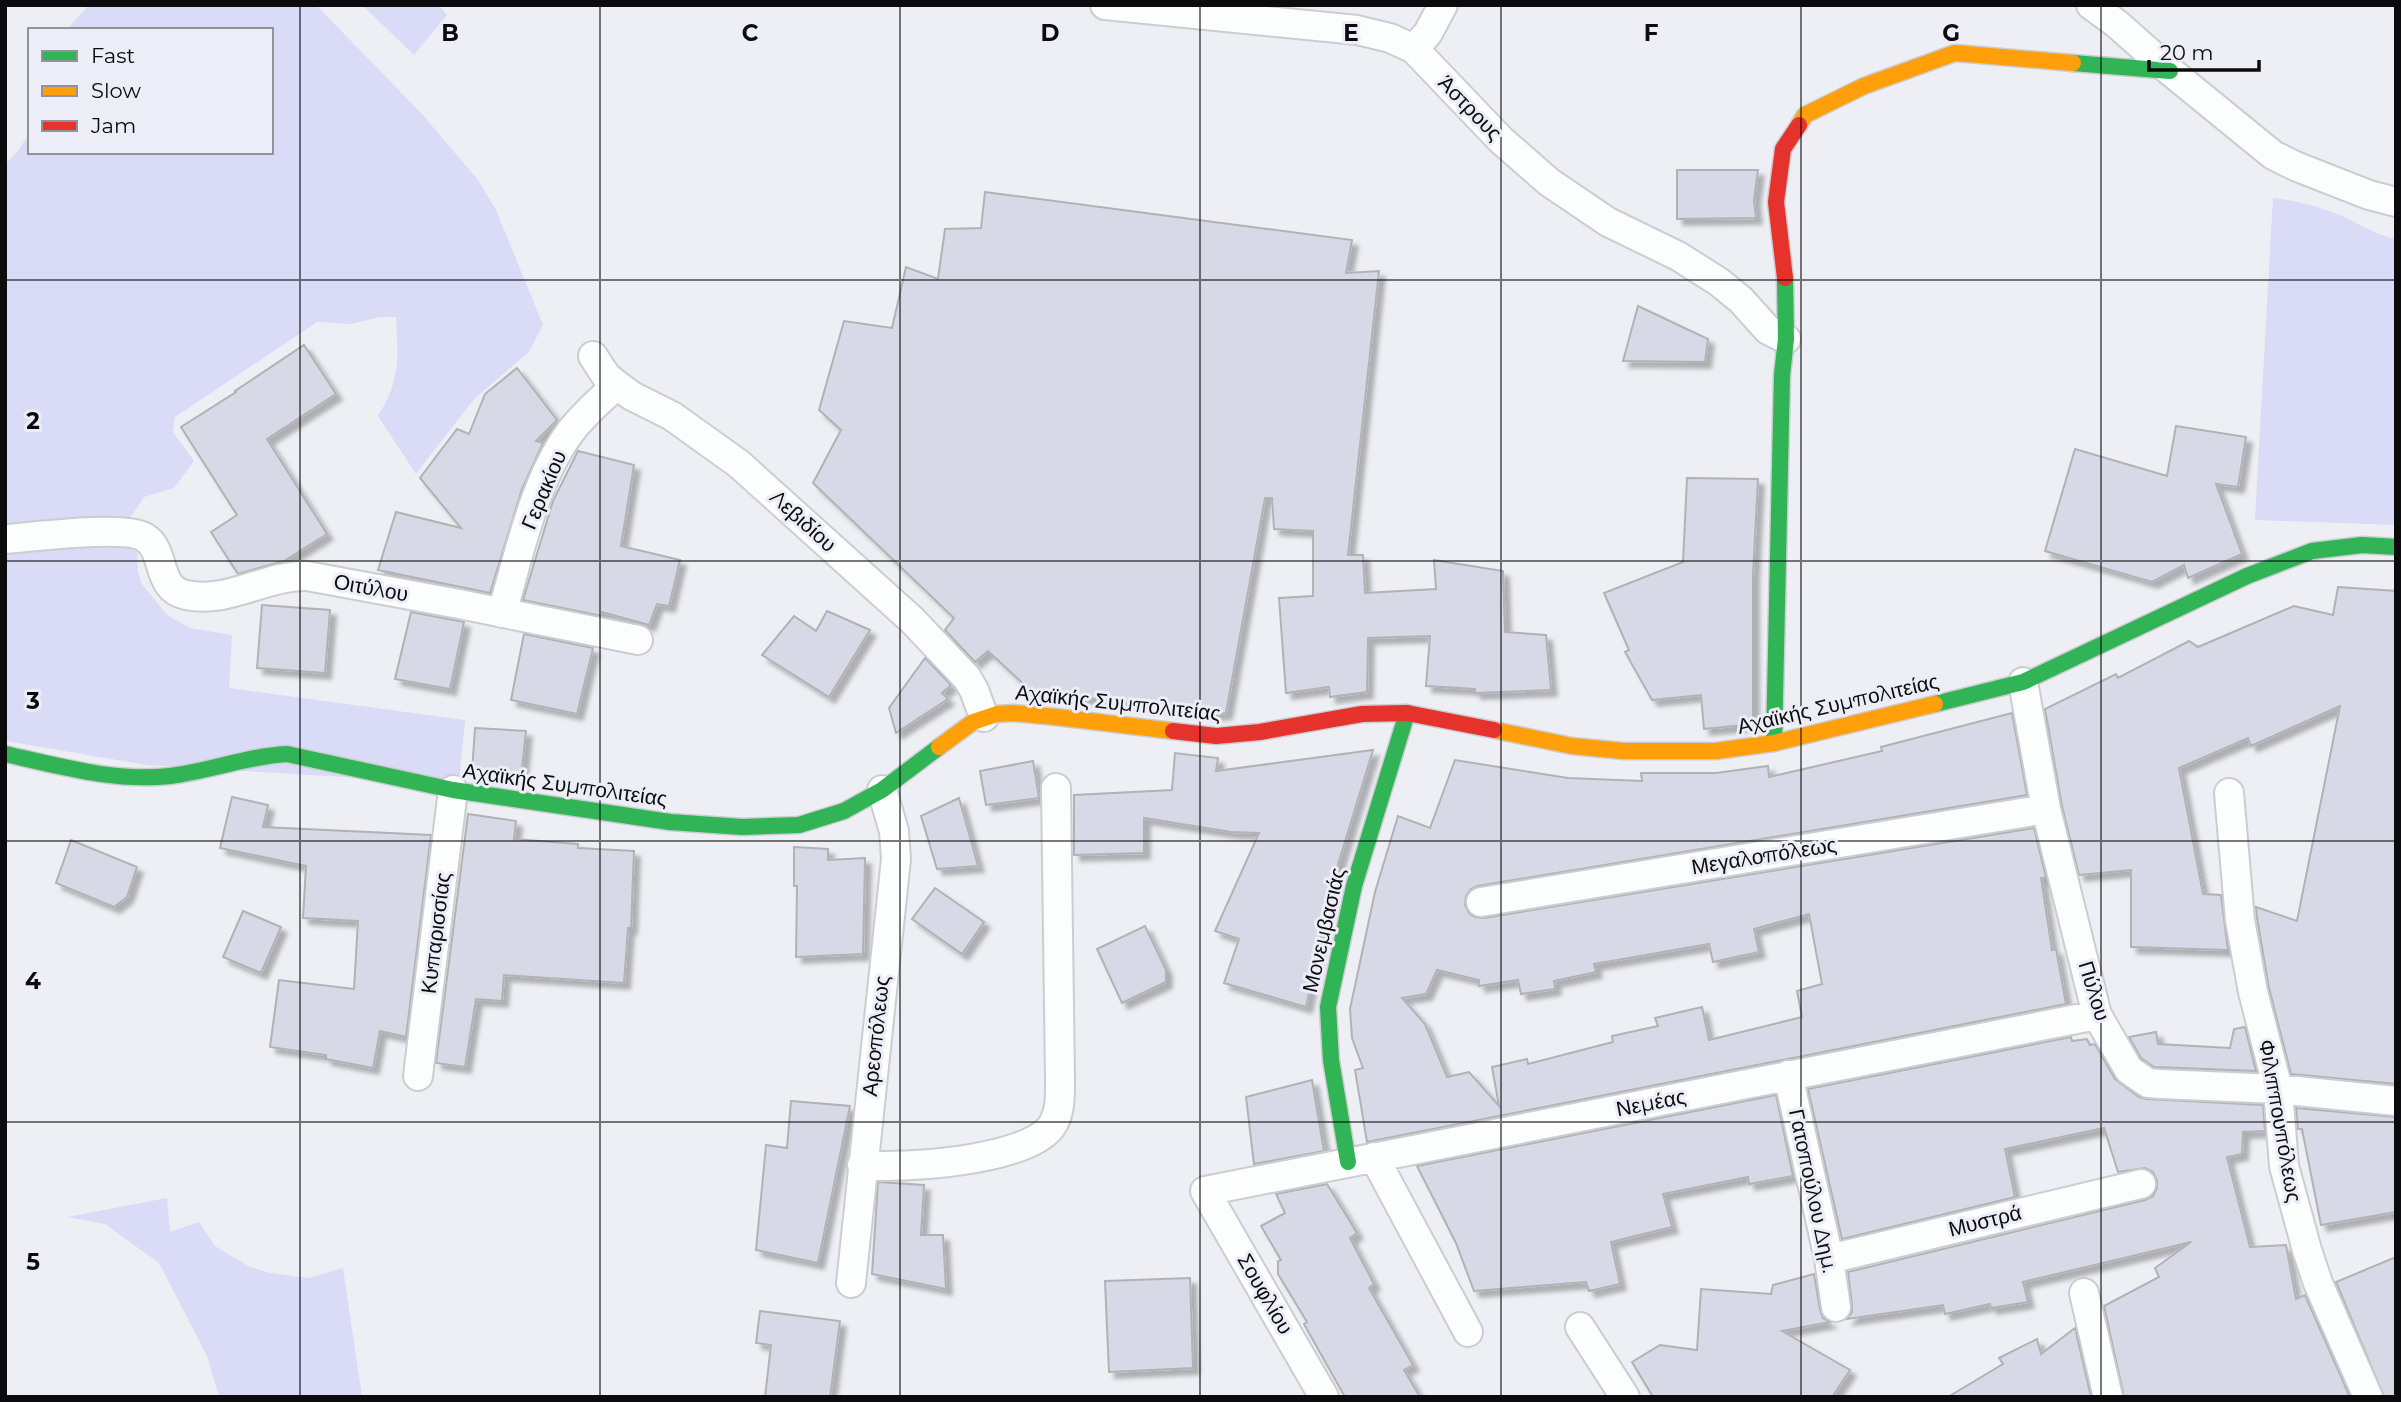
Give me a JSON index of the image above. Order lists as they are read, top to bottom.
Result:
{
  "streets": {
    "street": [
      "Άστρους",
      "Γερακίου",
      "Λεβιδίου",
      "Οιτύλου",
      "Αχαϊκής Συμπολιτείας",
      "Μεγαλοπόλεως",
      "Μονεμβασιάς",
      "Κυπαρισσίας",
      "Πύλου",
      "Αρεοπόλεως",
      "Νεμέας",
      "Φιλιππουπόλεως",
      "Γατοπούλου Δημ.",
      "Μυστρά",
      "Σουφλίου"
    ]
  },
  "crossings": [
    ["Γερακίου", "Λεβιδίου"],
    ["Γερακίου", "Οιτύλου"],
    ["Λεβιδίου", "Αχαϊκής Συμπολιτείας"],
    ["Αχαϊκής Συμπολιτείας", "Μονεμβασιάς"],
    ["Αχαϊκής Συμπολιτείας", "Κυπαρισσίας"],
    ["Αχαϊκής Συμπολιτείας", "Πύλου"],
    ["Αχαϊκής Συμπολιτείας", "Αρεοπόλεως"],
    ["Μεγαλοπόλεως", "Πύλου"],
    ["Μονεμβασιάς", "Νεμέας"],
    ["Πύλου", "Νεμέας"],
    ["Πύλου", "Φιλιππουπόλεως"],
    ["Νεμέας", "Γατοπούλου Δημ."],
    ["Νεμέας", "Σουφλίου"],
    ["Γατοπούλου Δημ.", "Μυστρά"]
  ],
  "legend": ["Fast", "Slow", "Jam"],
  "scale_bar": "20 m",
  "grid": {
    "columns": [
      "B",
      "C",
      "D",
      "E",
      "F",
      "G"
    ],
    "rows": [
      "2",
      "3",
      "4",
      "5"
    ]
  }
}
